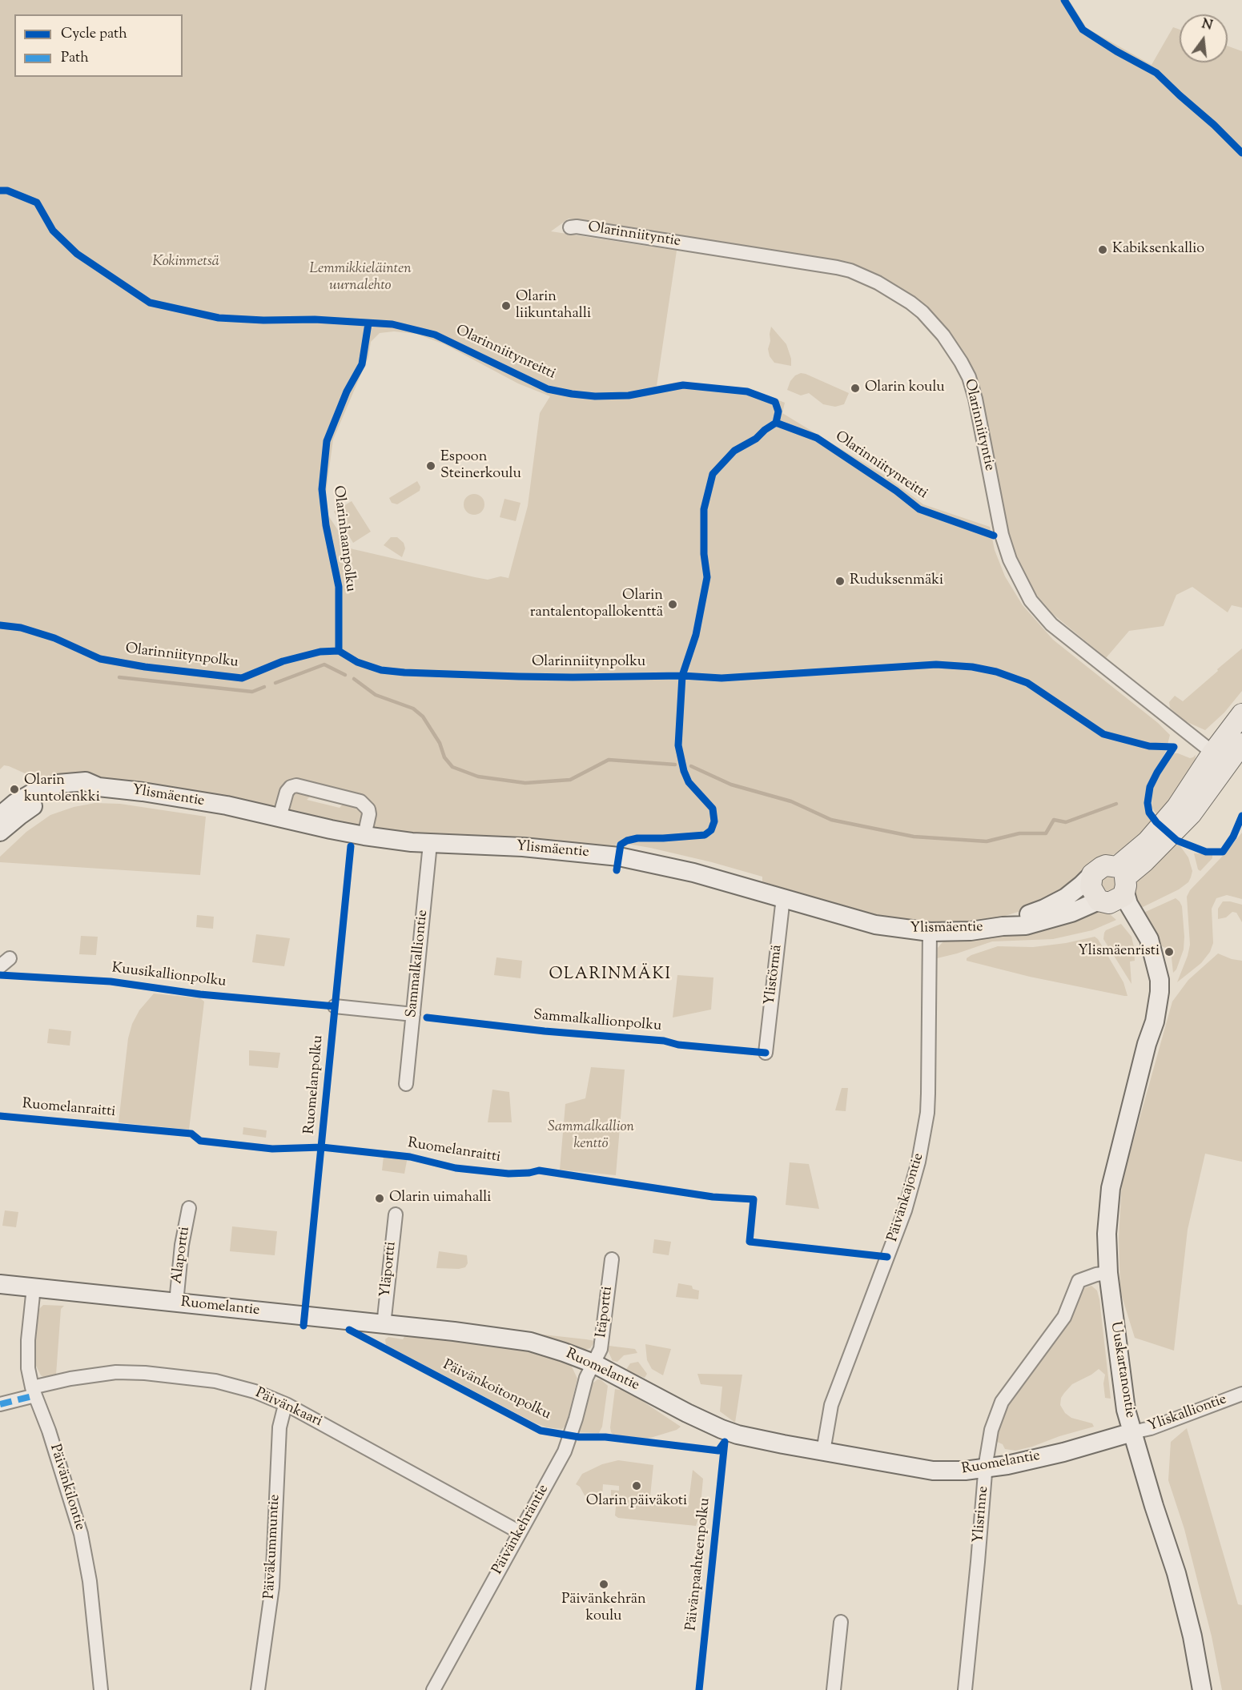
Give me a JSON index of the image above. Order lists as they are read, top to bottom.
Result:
{
  "streets": {
    "main road": ["Ylismäentie", "Ruomelantie", "Uuskartanontie"],
    "street": [
      "Olarinniityntie",
      "Sammalkalliontie",
      "Ylistörmä",
      "Päivänkajontie",
      "Alaportti",
      "Yläportti",
      "Itäportti",
      "Päivänkaari",
      "Yliskalliontie",
      "Päivänkilontie",
      "Ylisrinne",
      "Päivänkehräntie",
      "Päiväkummuntie"
    ],
    "cycle path": [
      "Olarinniitynreitti",
      "Olarinhaanpolku",
      "Olarinniitynpolku",
      "Kuusikallionpolku",
      "Sammalkallionpolku",
      "Ruomelanpolku",
      "Ruomelanraitti",
      "Päivänkoitonpolku",
      "Päivänpaahteenpolku"
    ]
  },
  "crossings": [
    ["Olarinniityntie", "Ylismäentie"],
    ["Ylismäentie", "Sammalkalliontie"],
    ["Ylismäentie", "Ylistörmä"],
    ["Ylismäentie", "Päivänkajontie"],
    ["Ylismäentie", "Uuskartanontie"],
    ["Päivänkajontie", "Ruomelantie"],
    ["Alaportti", "Ruomelantie"],
    ["Yläportti", "Ruomelantie"],
    ["Ruomelantie", "Itäportti"],
    ["Ruomelantie", "Uuskartanontie"],
    ["Ruomelantie", "Yliskalliontie"],
    ["Ruomelantie", "Päivänkilontie"],
    ["Ruomelantie", "Ylisrinne"],
    ["Ruomelantie", "Päivänkehräntie"],
    ["Itäportti", "Päivänkehräntie"],
    ["Uuskartanontie", "Yliskalliontie"],
    ["Uuskartanontie", "Ylisrinne"],
    ["Päivänkaari", "Päivänkilontie"],
    ["Päivänkaari", "Päivänkehräntie"],
    ["Päivänkaari", "Päiväkummuntie"]
  ],
  "districts": ["OLARINMÄKI"],
  "parks": ["Kokinmetsä", "Lemmikkieläinten uurnalehto", "Sammalkallion kenttö"],
  "places": [
    "Kabiksenkallio",
    "Olarin liikuntahalli",
    "Olarin koulu",
    "Espoon Steinerkoulu",
    "Ruduksenmäki",
    "Olarin rantalentopallokenttä",
    "Olarin kuntolenkki",
    "Ylismäenristi",
    "Olarin uimahalli",
    "Olarin päiväkoti",
    "Päivänkehrän koulu"
  ],
  "legend": ["Cycle path", "Path"],
  "north": "top"
}
